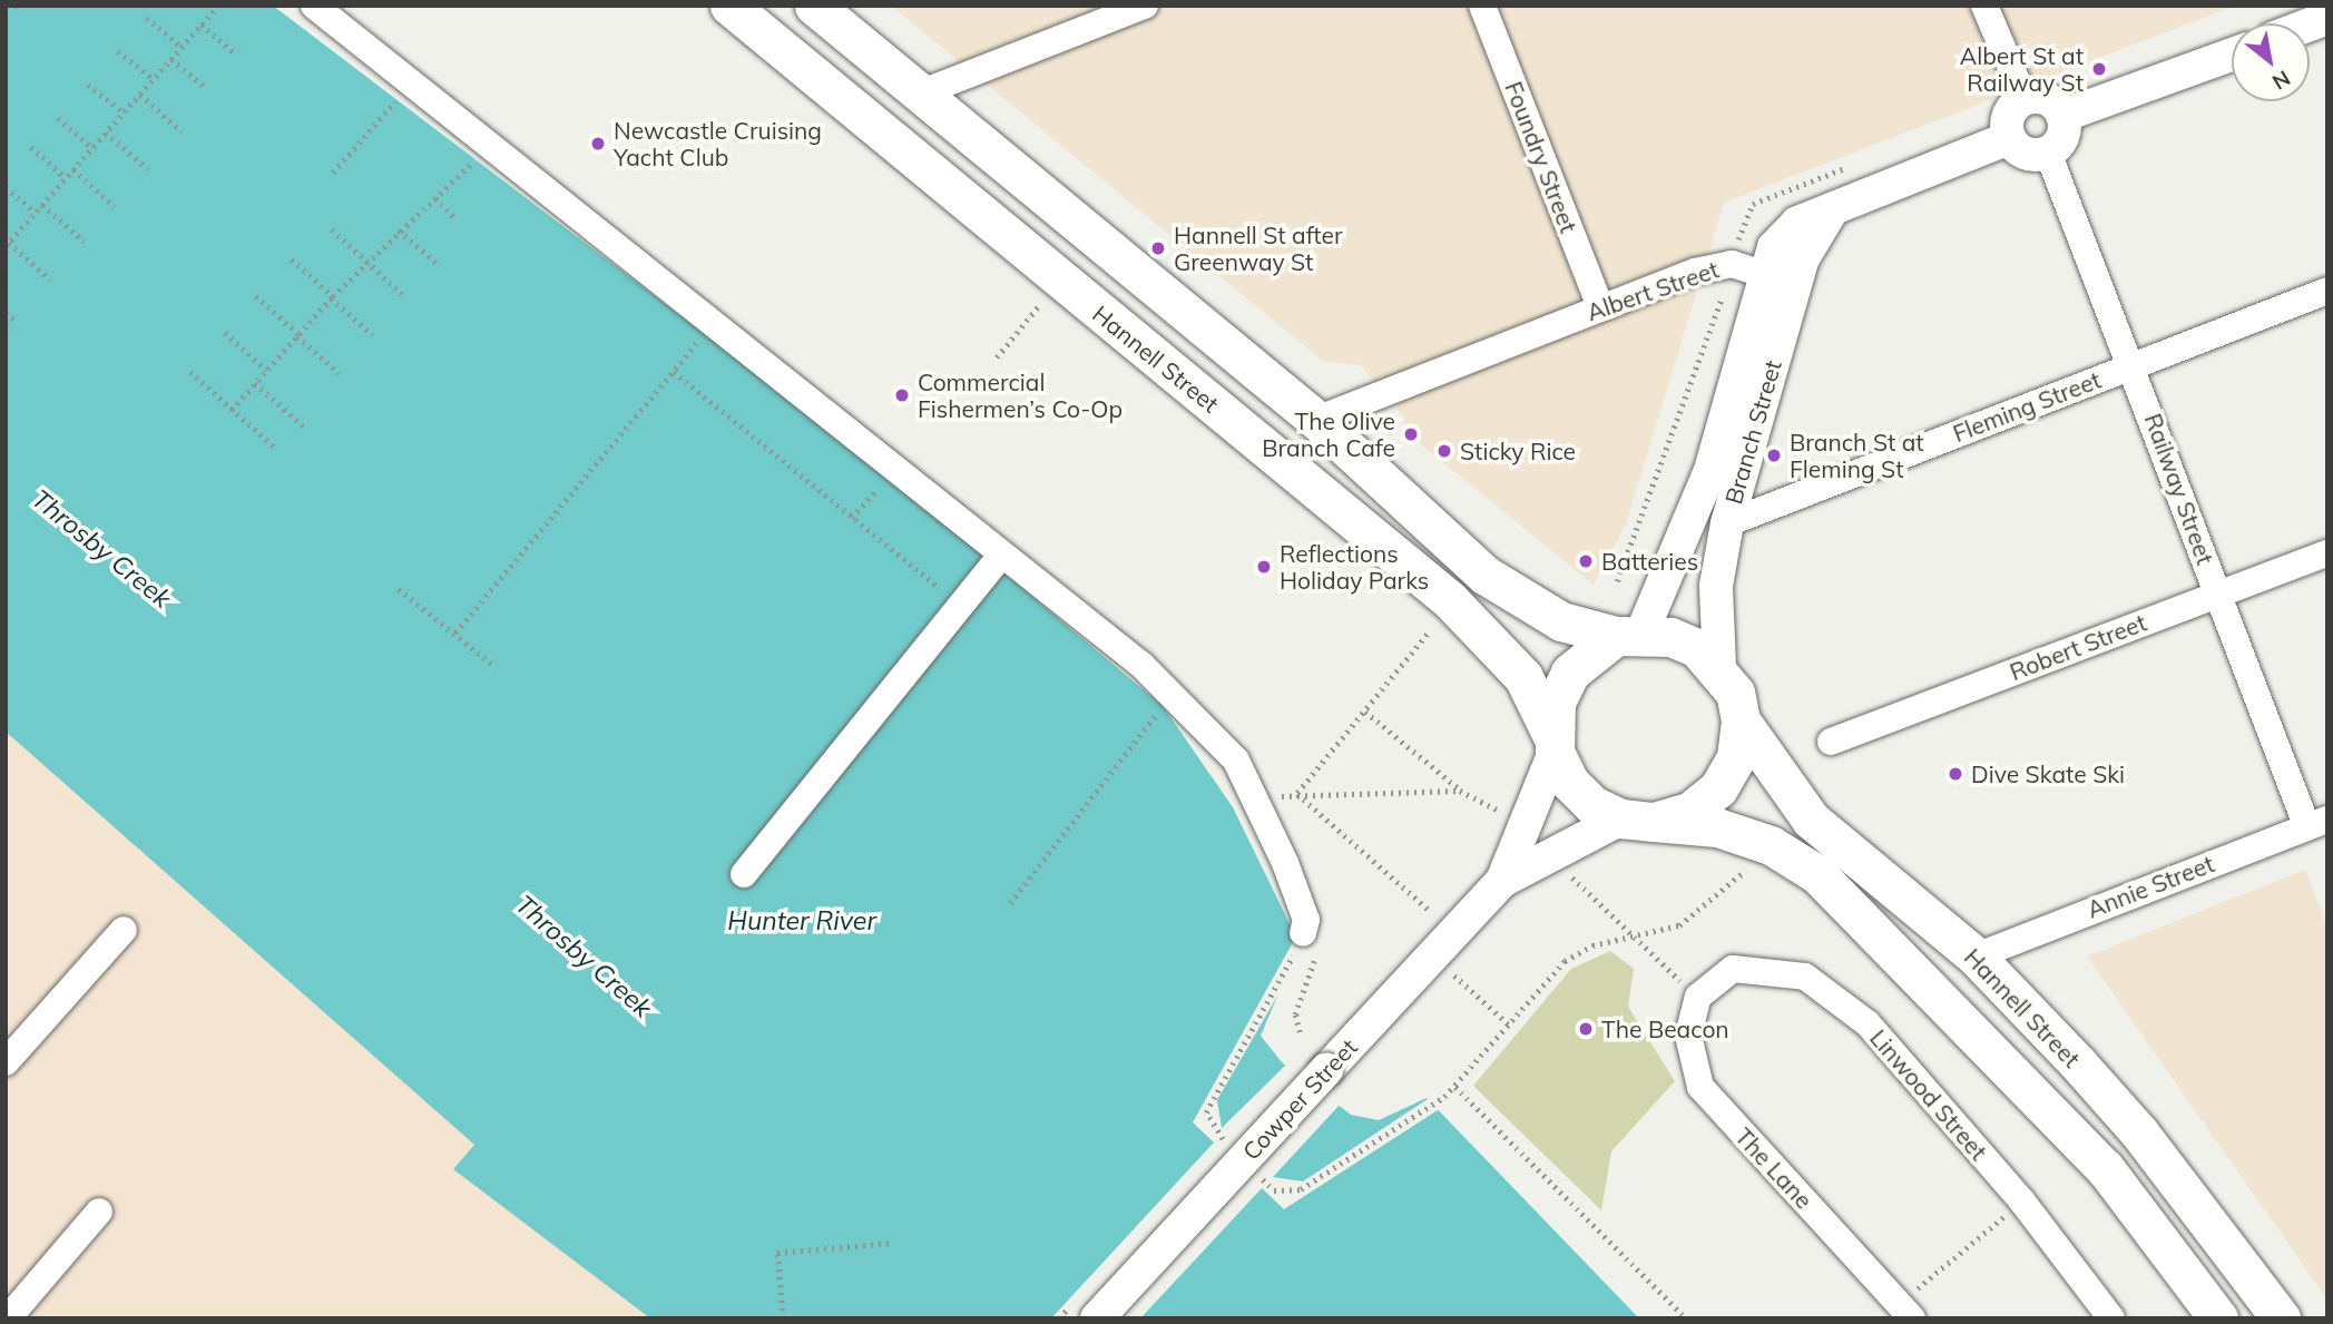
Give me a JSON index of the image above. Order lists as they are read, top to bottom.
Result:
{
  "streets": {
    "highway": ["Hannell Street"],
    "main road": ["Branch Street", "Cowper Street"],
    "street": [
      "Foundry Street",
      "Albert Street",
      "Fleming Street",
      "Railway Street",
      "Robert Street",
      "Annie Street",
      "Linwood Street",
      "The Lane"
    ]
  },
  "crossings": [
    ["Foundry Street", "Albert Street"],
    ["Albert Street", "Branch Street"],
    ["Hannell Street", "Branch Street"],
    ["Hannell Street", "Annie Street"],
    ["Hannell Street", "Cowper Street"],
    ["Fleming Street", "Branch Street"],
    ["Fleming Street", "Railway Street"],
    ["Branch Street", "Cowper Street"],
    ["Railway Street", "Robert Street"],
    ["Railway Street", "Annie Street"],
    ["Linwood Street", "The Lane"]
  ],
  "water": ["Throsby Creek", "Hunter River"],
  "places": [
    "Albert St at Railway St",
    "Newcastle Cruising Yacht Club",
    "Hannell St after Greenway St",
    "Commercial Fishermen’s Co-Op",
    "The Olive Branch Cafe",
    "Sticky Rice",
    "Branch St at Fleming St",
    "Batteries",
    "Reflections Holiday Parks",
    "Dive Skate Ski",
    "The Beacon"
  ],
  "north": "bottom right"
}
